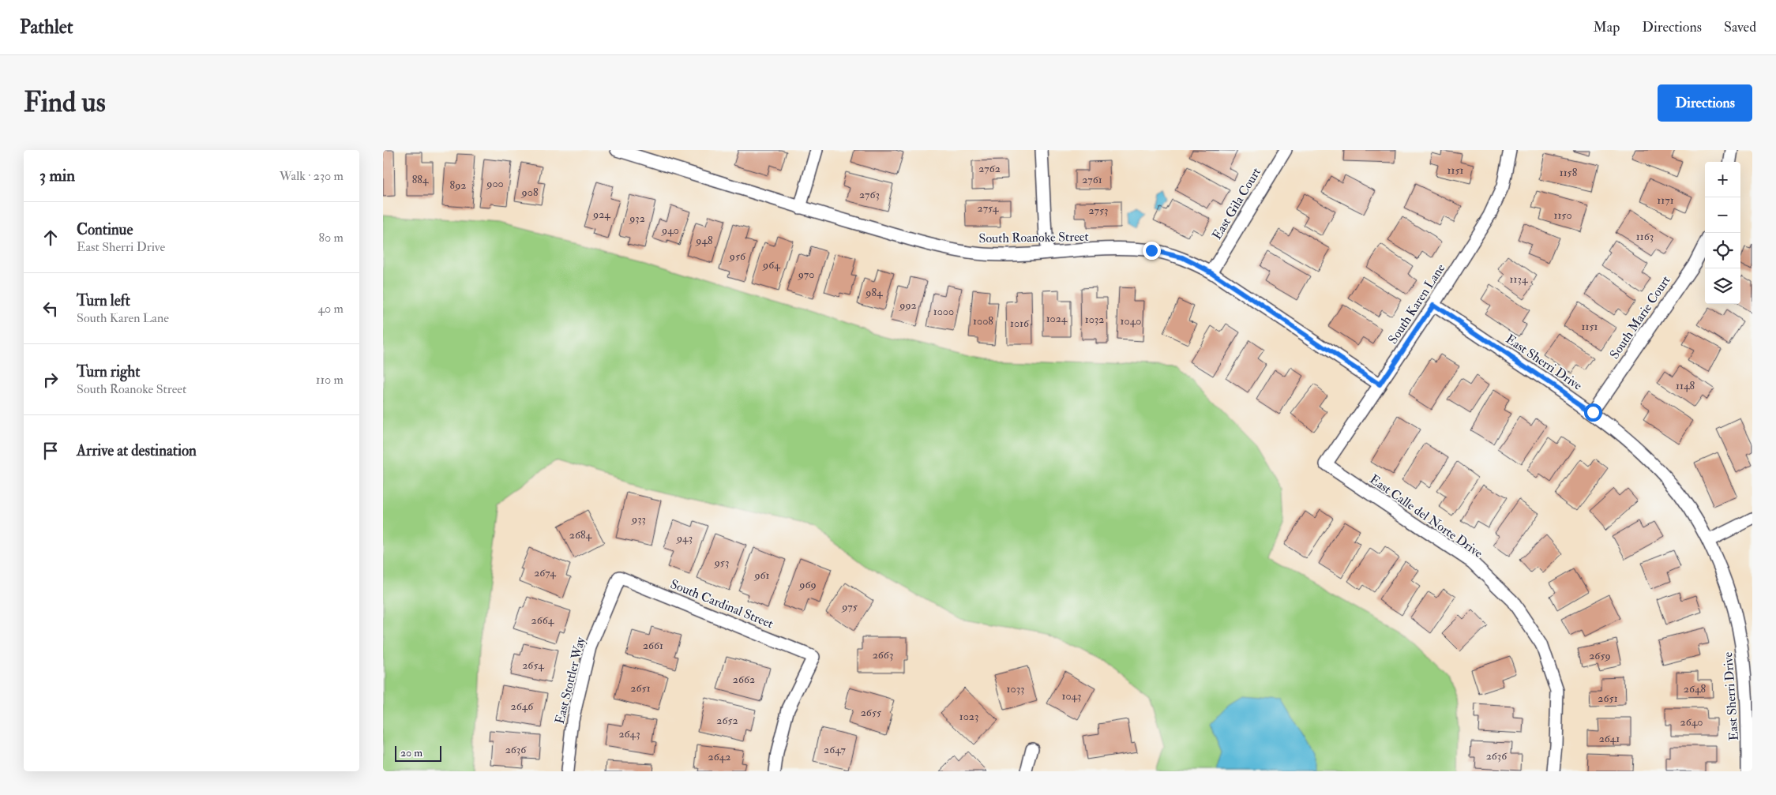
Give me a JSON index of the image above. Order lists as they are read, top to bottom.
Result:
{
  "streets": {
    "street": [
      "East Gila Court",
      "South Roanoke Street",
      "South Karen Lane",
      "South Marie Court",
      "East Sherri Drive",
      "East Calle del Norte Drive",
      "South Cardinal Street",
      "East Stottler Way"
    ]
  },
  "crossings": [
    ["East Gila Court", "South Roanoke Street"],
    ["South Roanoke Street", "South Karen Lane"],
    ["South Karen Lane", "East Sherri Drive"],
    ["South Karen Lane", "East Calle del Norte Drive"],
    ["South Marie Court", "East Sherri Drive"],
    ["South Cardinal Street", "East Stottler Way"]
  ],
  "house_numbers": [
    "2762",
    "1151",
    "1158",
    "884",
    "2761",
    "900",
    "892",
    "908",
    "2763",
    "1171",
    "2754",
    "2753",
    "924",
    "1150",
    "932",
    "940",
    "1163",
    "948",
    "956",
    "964",
    "970",
    "1134",
    "984",
    "992",
    "1000",
    "1024",
    "1032",
    "1008",
    "1040",
    "1016",
    "1151",
    "1148",
    "933",
    "2684",
    "943",
    "953",
    "2674",
    "961",
    "969",
    "975",
    "2664",
    "2661",
    "2663",
    "2659",
    "2654",
    "2662",
    "2651",
    "1033",
    "2648",
    "1043",
    "2651",
    "2646",
    "2655",
    "1023",
    "2652",
    "2640",
    "2643",
    "2641",
    "2636",
    "2647",
    "2636",
    "2642"
  ],
  "scale_bar": "20 m",
  "page": {
    "header": "Pathlet",
    "nav": ["Map", "Directions", "Saved"],
    "buttons": "Directions",
    "title": "Find us",
    "heading": ["3 min", "Walk · 230 m"],
    "map_buttons": ["+", "−"],
    "list": [
      ["Continue", "East Sherri Drive", "80 m"],
      ["Turn left", "South Karen Lane", "40 m"],
      ["Turn right", "South Roanoke Street", "110 m"],
      "Arrive at destination"
    ],
    "scale": "20 m"
  }
}
